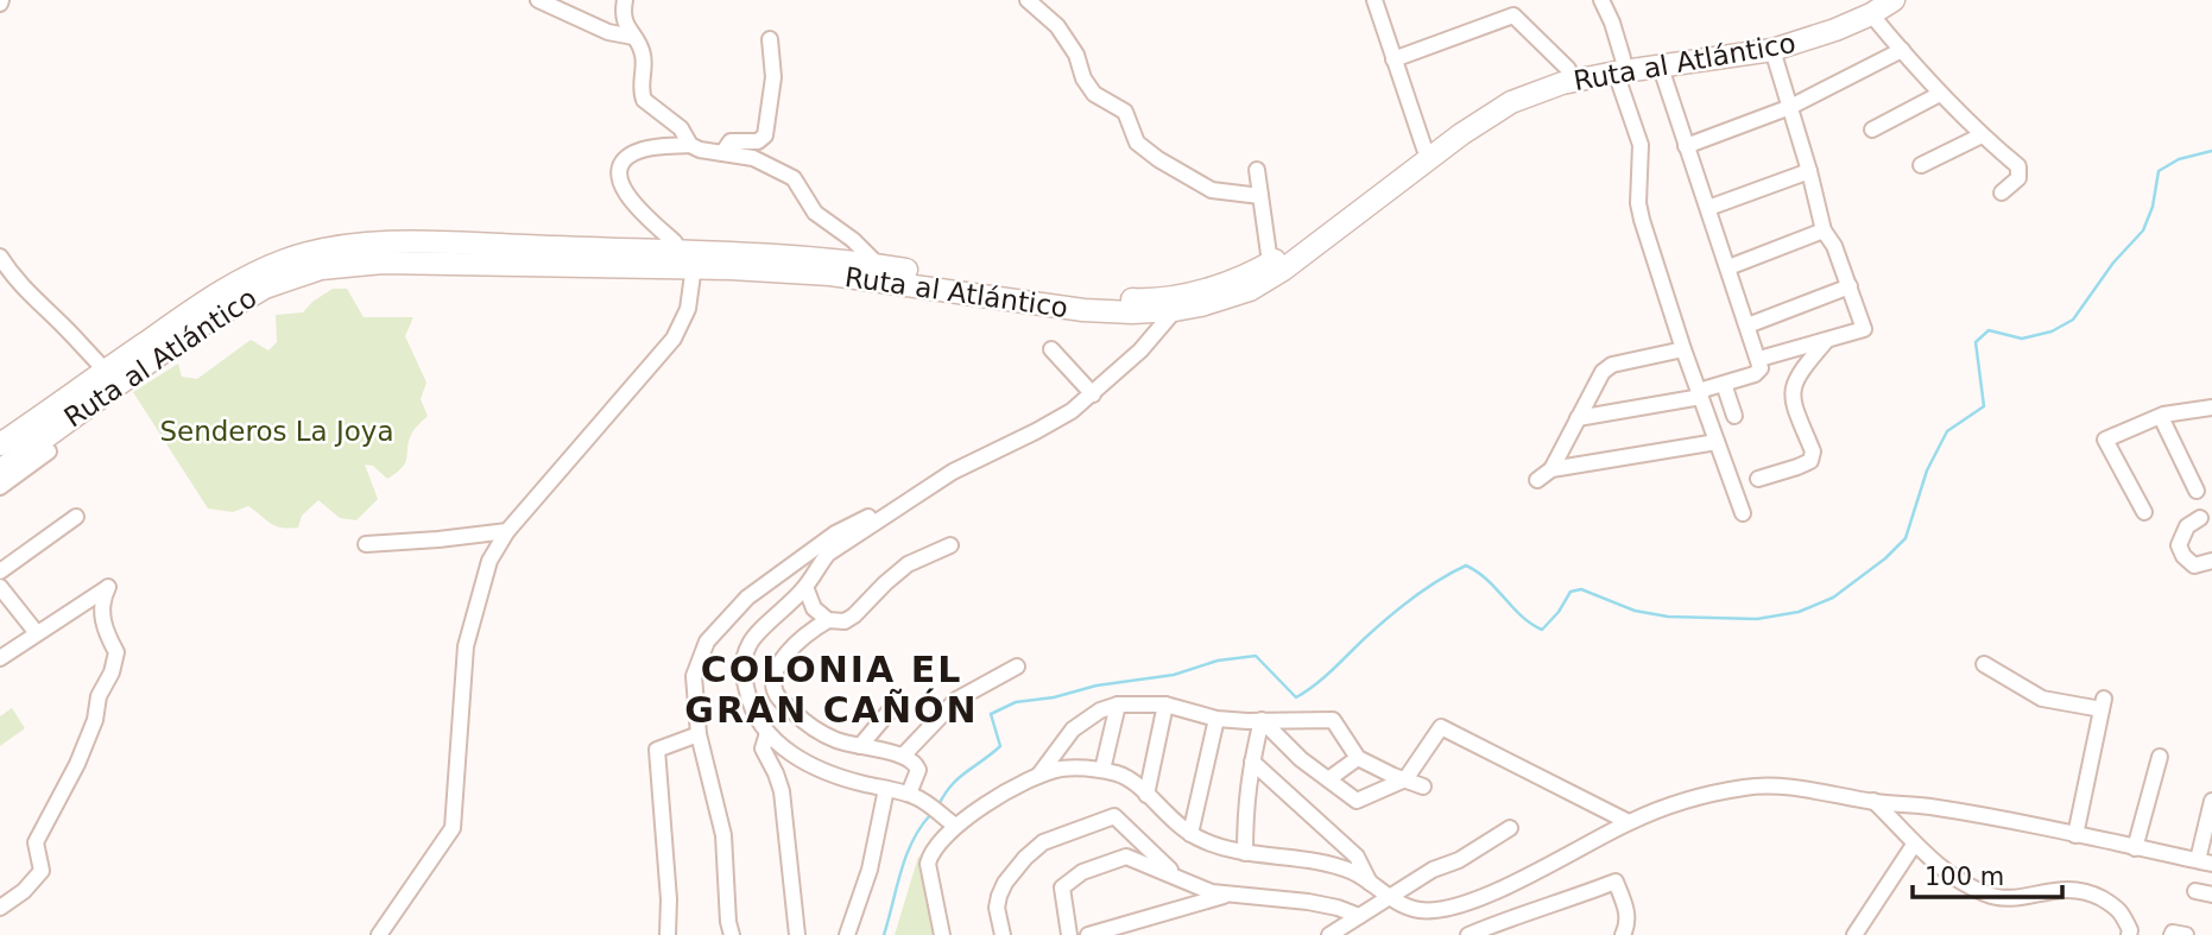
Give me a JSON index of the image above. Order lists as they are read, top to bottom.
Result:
{
  "streets": {
    "highway": ["Ruta al Atlántico"]
  },
  "districts": ["COLONIA EL GRAN CAÑÓN"],
  "parks": ["Senderos La Joya"],
  "scale_bar": "100 m"
}
